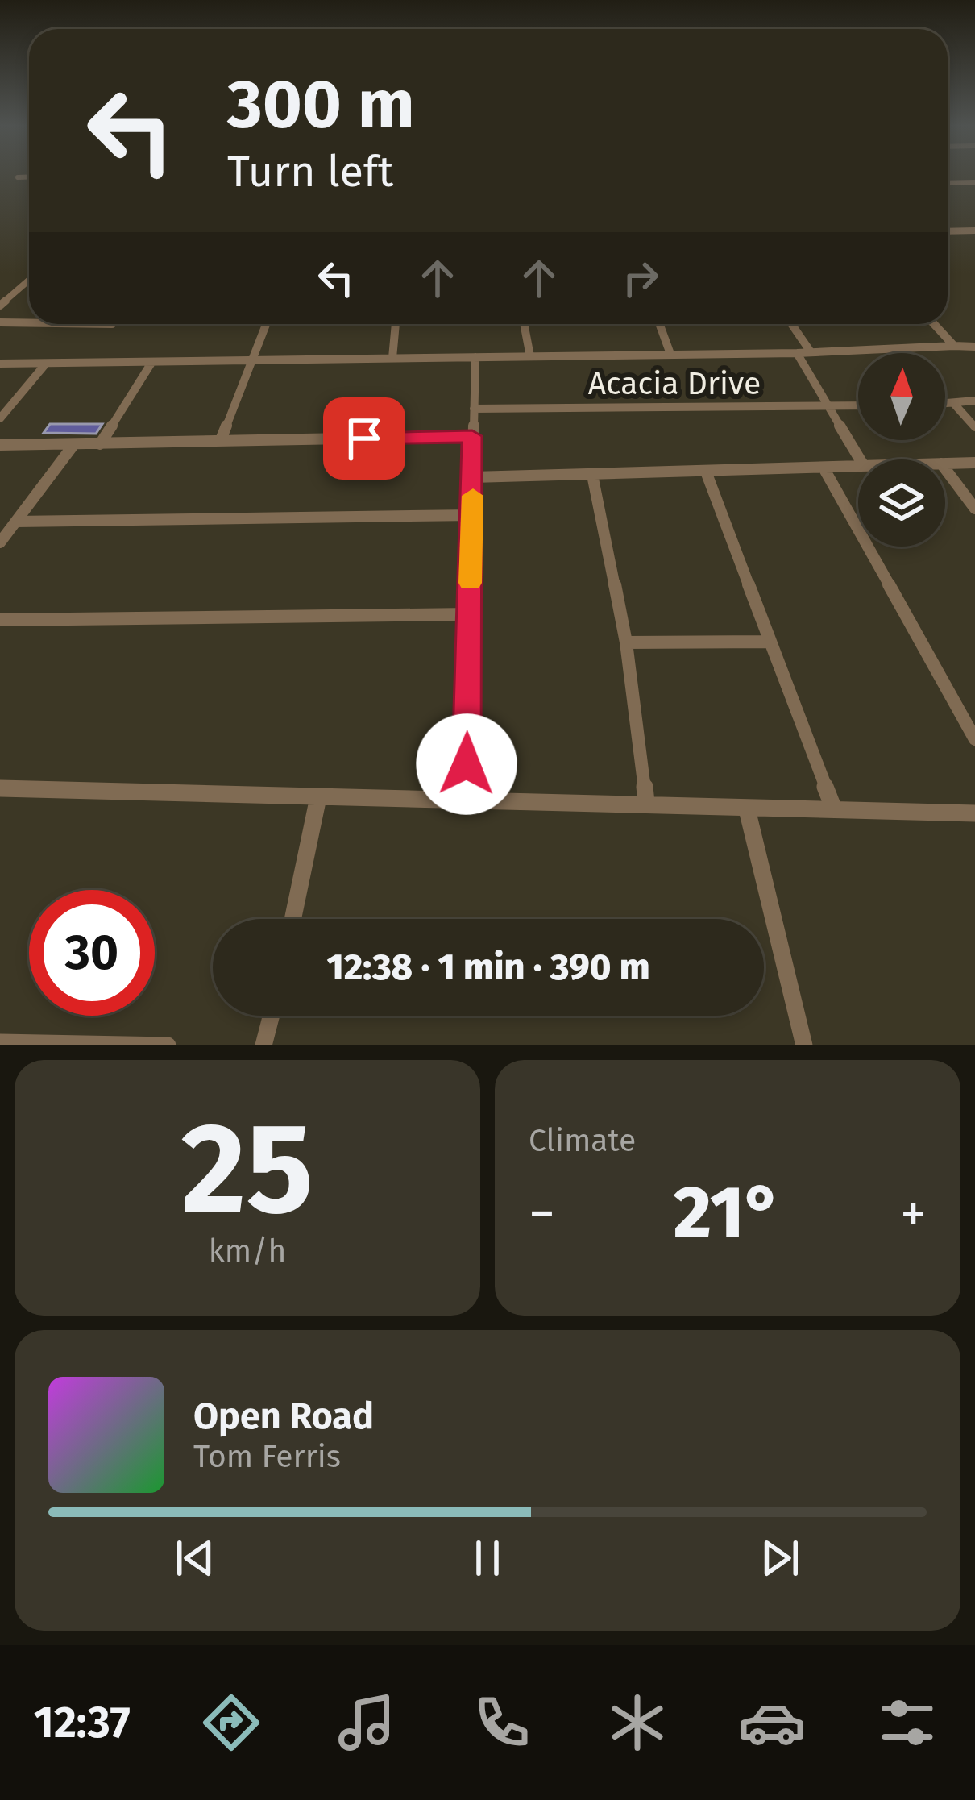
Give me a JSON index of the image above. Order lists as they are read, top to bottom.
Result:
{
  "streets": {
    "street": ["Acacia Drive"]
  },
  "north": "top",
  "page": {
    "turn": ["300 m", "Turn left"],
    "limit": "30",
    "trip": "12:38 · 1 min · 390 m",
    "tile": [
      ["25", "km/h"],
      "Climate"
    ],
    "heat": ["−", "21°", "+"],
    "song": ["Open Road", "Tom Ferris"],
    "tabs": "12:37"
  }
}
